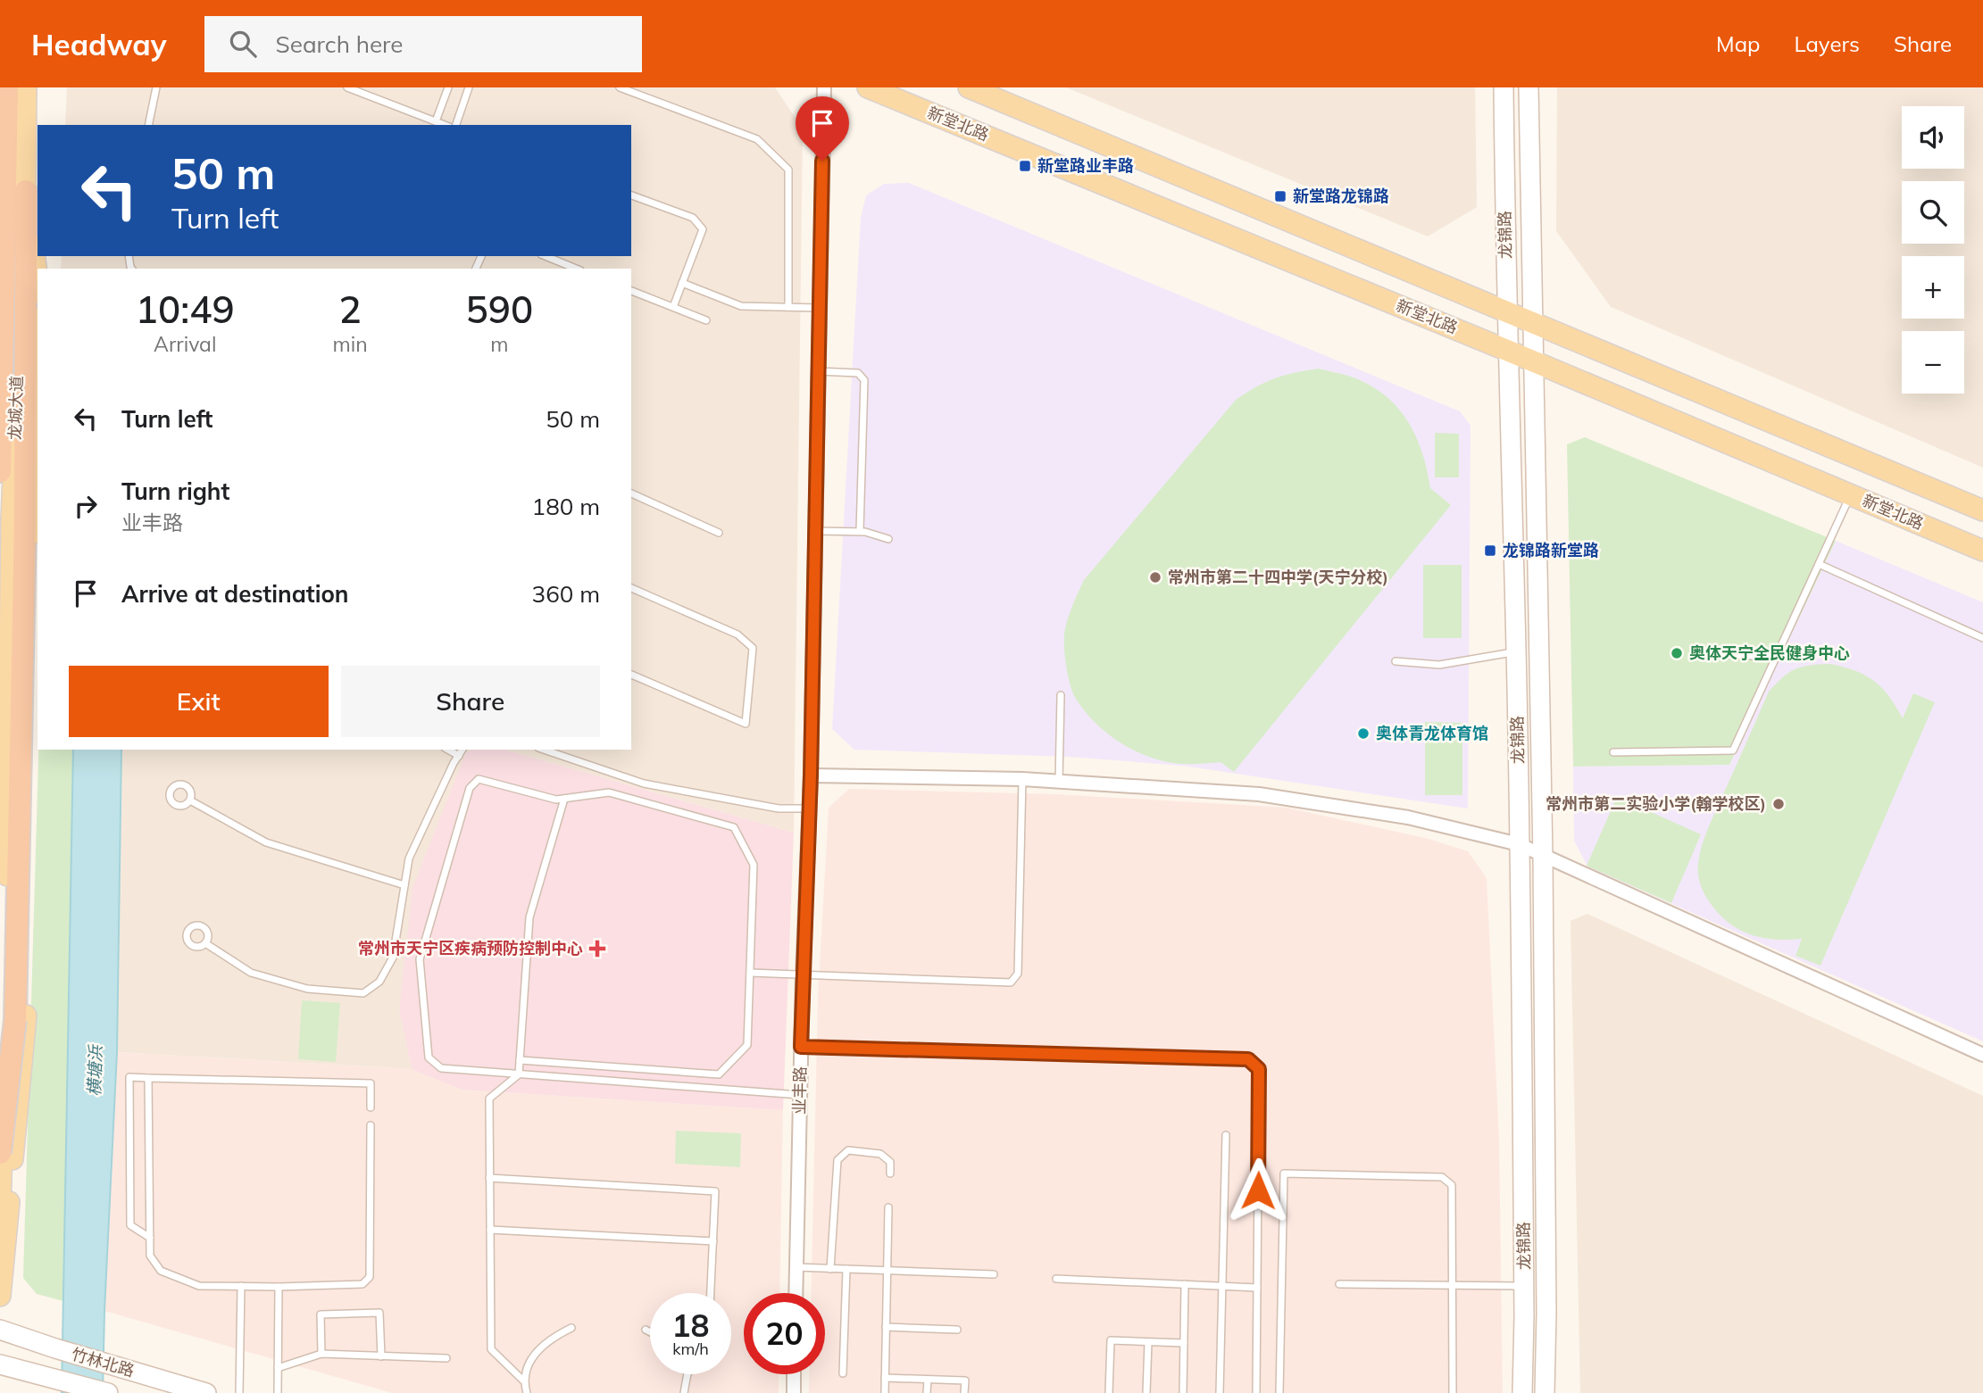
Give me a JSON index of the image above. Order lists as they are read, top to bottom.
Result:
{
  "streets": {
    "main road": [
      "新堂北路",
      "龙锦路",
      "龙城大道",
      "竹林北路"
    ],
    "street": ["业丰路"]
  },
  "crossings": [
    ["新堂北路", "龙锦路"]
  ],
  "water": ["横塘浜"],
  "places": {
    "transit": ["新堂路业丰路", "新堂路龙锦路", "龙锦路新堂路"],
    "other": [
      "常州市第二十四中学(天宁分校)",
      "奥体天宁全民健身中心",
      "奥体青龙体育馆",
      "常州市第二实验小学(翰学校区)"
    ],
    "health": ["常州市天宁区疾病预防控制中心"]
  },
  "page": {
    "header": "Headway",
    "search": "Search here",
    "nav": ["Map", "Layers", "Share"],
    "map_buttons": ["+", "−"],
    "turn": ["50 m", "Turn left"],
    "eta": [
      "10:49",
      "Arrival",
      "2",
      "min",
      "590",
      "m"
    ],
    "list": [
      {
        "name": "Turn left",
        "value": "50 m"
      },
      {
        "name": "Turn right",
        "note": "业丰路",
        "value": "180 m"
      },
      {
        "name": "Arrive at destination",
        "value": "360 m"
      }
    ],
    "buttons": ["Exit", "Share"],
    "speed": "18 km/h",
    "limit": "20"
  }
}
